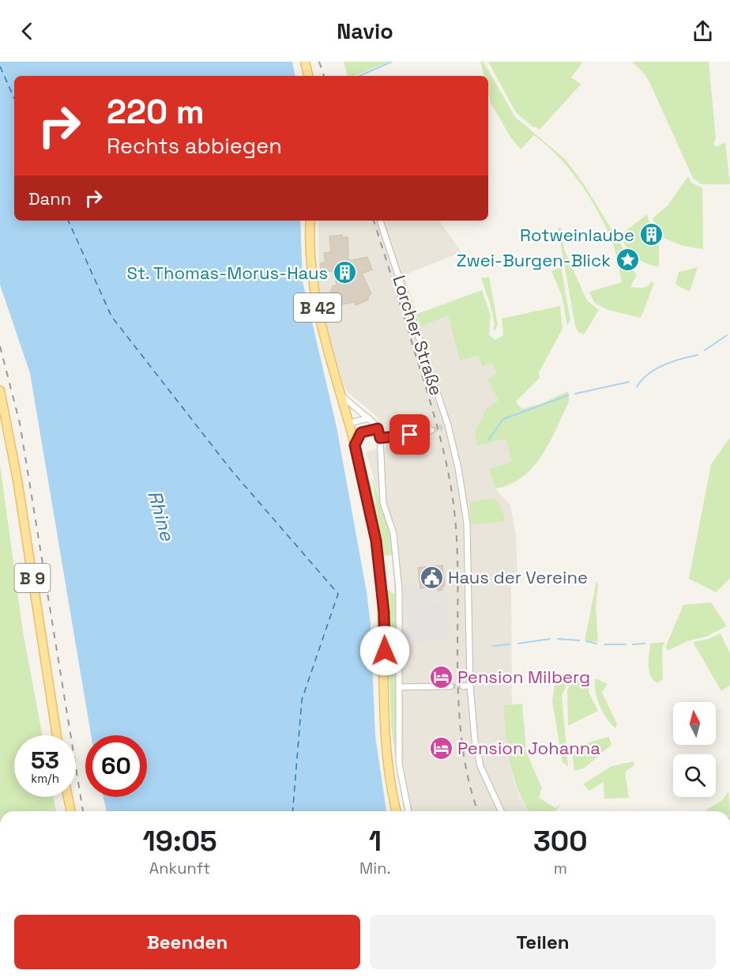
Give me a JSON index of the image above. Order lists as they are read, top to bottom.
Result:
{
  "streets": {
    "main road": ["B 42", "B 9"],
    "street": ["Lorcher Straße"]
  },
  "water": ["Rhine"],
  "places": {
    "building": ["Rotweinlaube", "St. Thomas-Morus-Haus"],
    "place": ["Zwei-Burgen-Blick"],
    "public building": ["Haus der Vereine"],
    "hotel": ["Pension Milberg", "Pension Johanna"]
  },
  "north": "top",
  "page": {
    "header": "Navio",
    "turn": ["220 m", "Rechts abbiegen"],
    "then": "Dann",
    "speed": "53 km/h",
    "limit": "60",
    "eta": [
      "19:05",
      "Ankunft",
      "1",
      "Min.",
      "300",
      "m"
    ],
    "buttons": ["Beenden", "Teilen"]
  }
}
